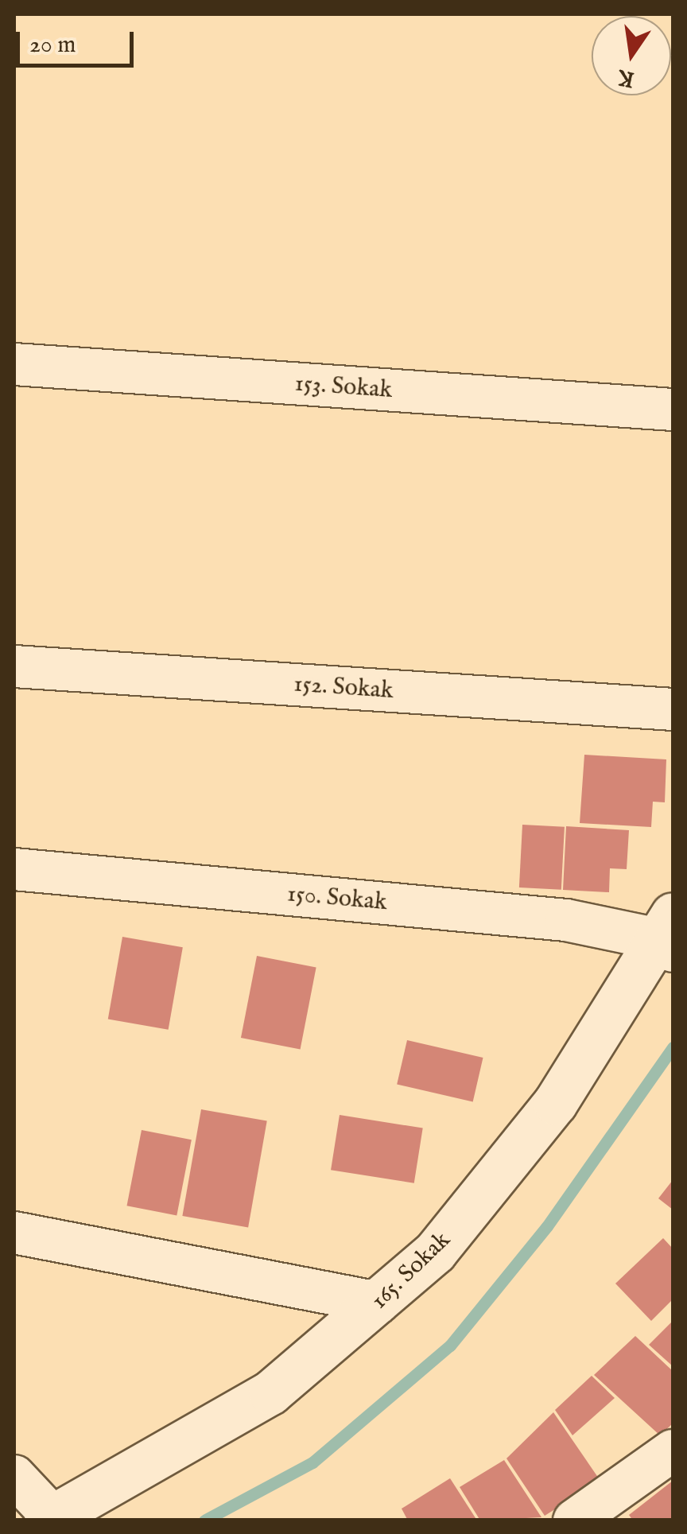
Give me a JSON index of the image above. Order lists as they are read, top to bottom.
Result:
{
  "streets": {
    "main road": ["165. Sokak"],
    "street": ["153. Sokak", "152. Sokak", "150. Sokak"]
  },
  "crossings": [
    ["150. Sokak", "165. Sokak"]
  ],
  "scale_bar": "20 m",
  "north": "bottom"
}
